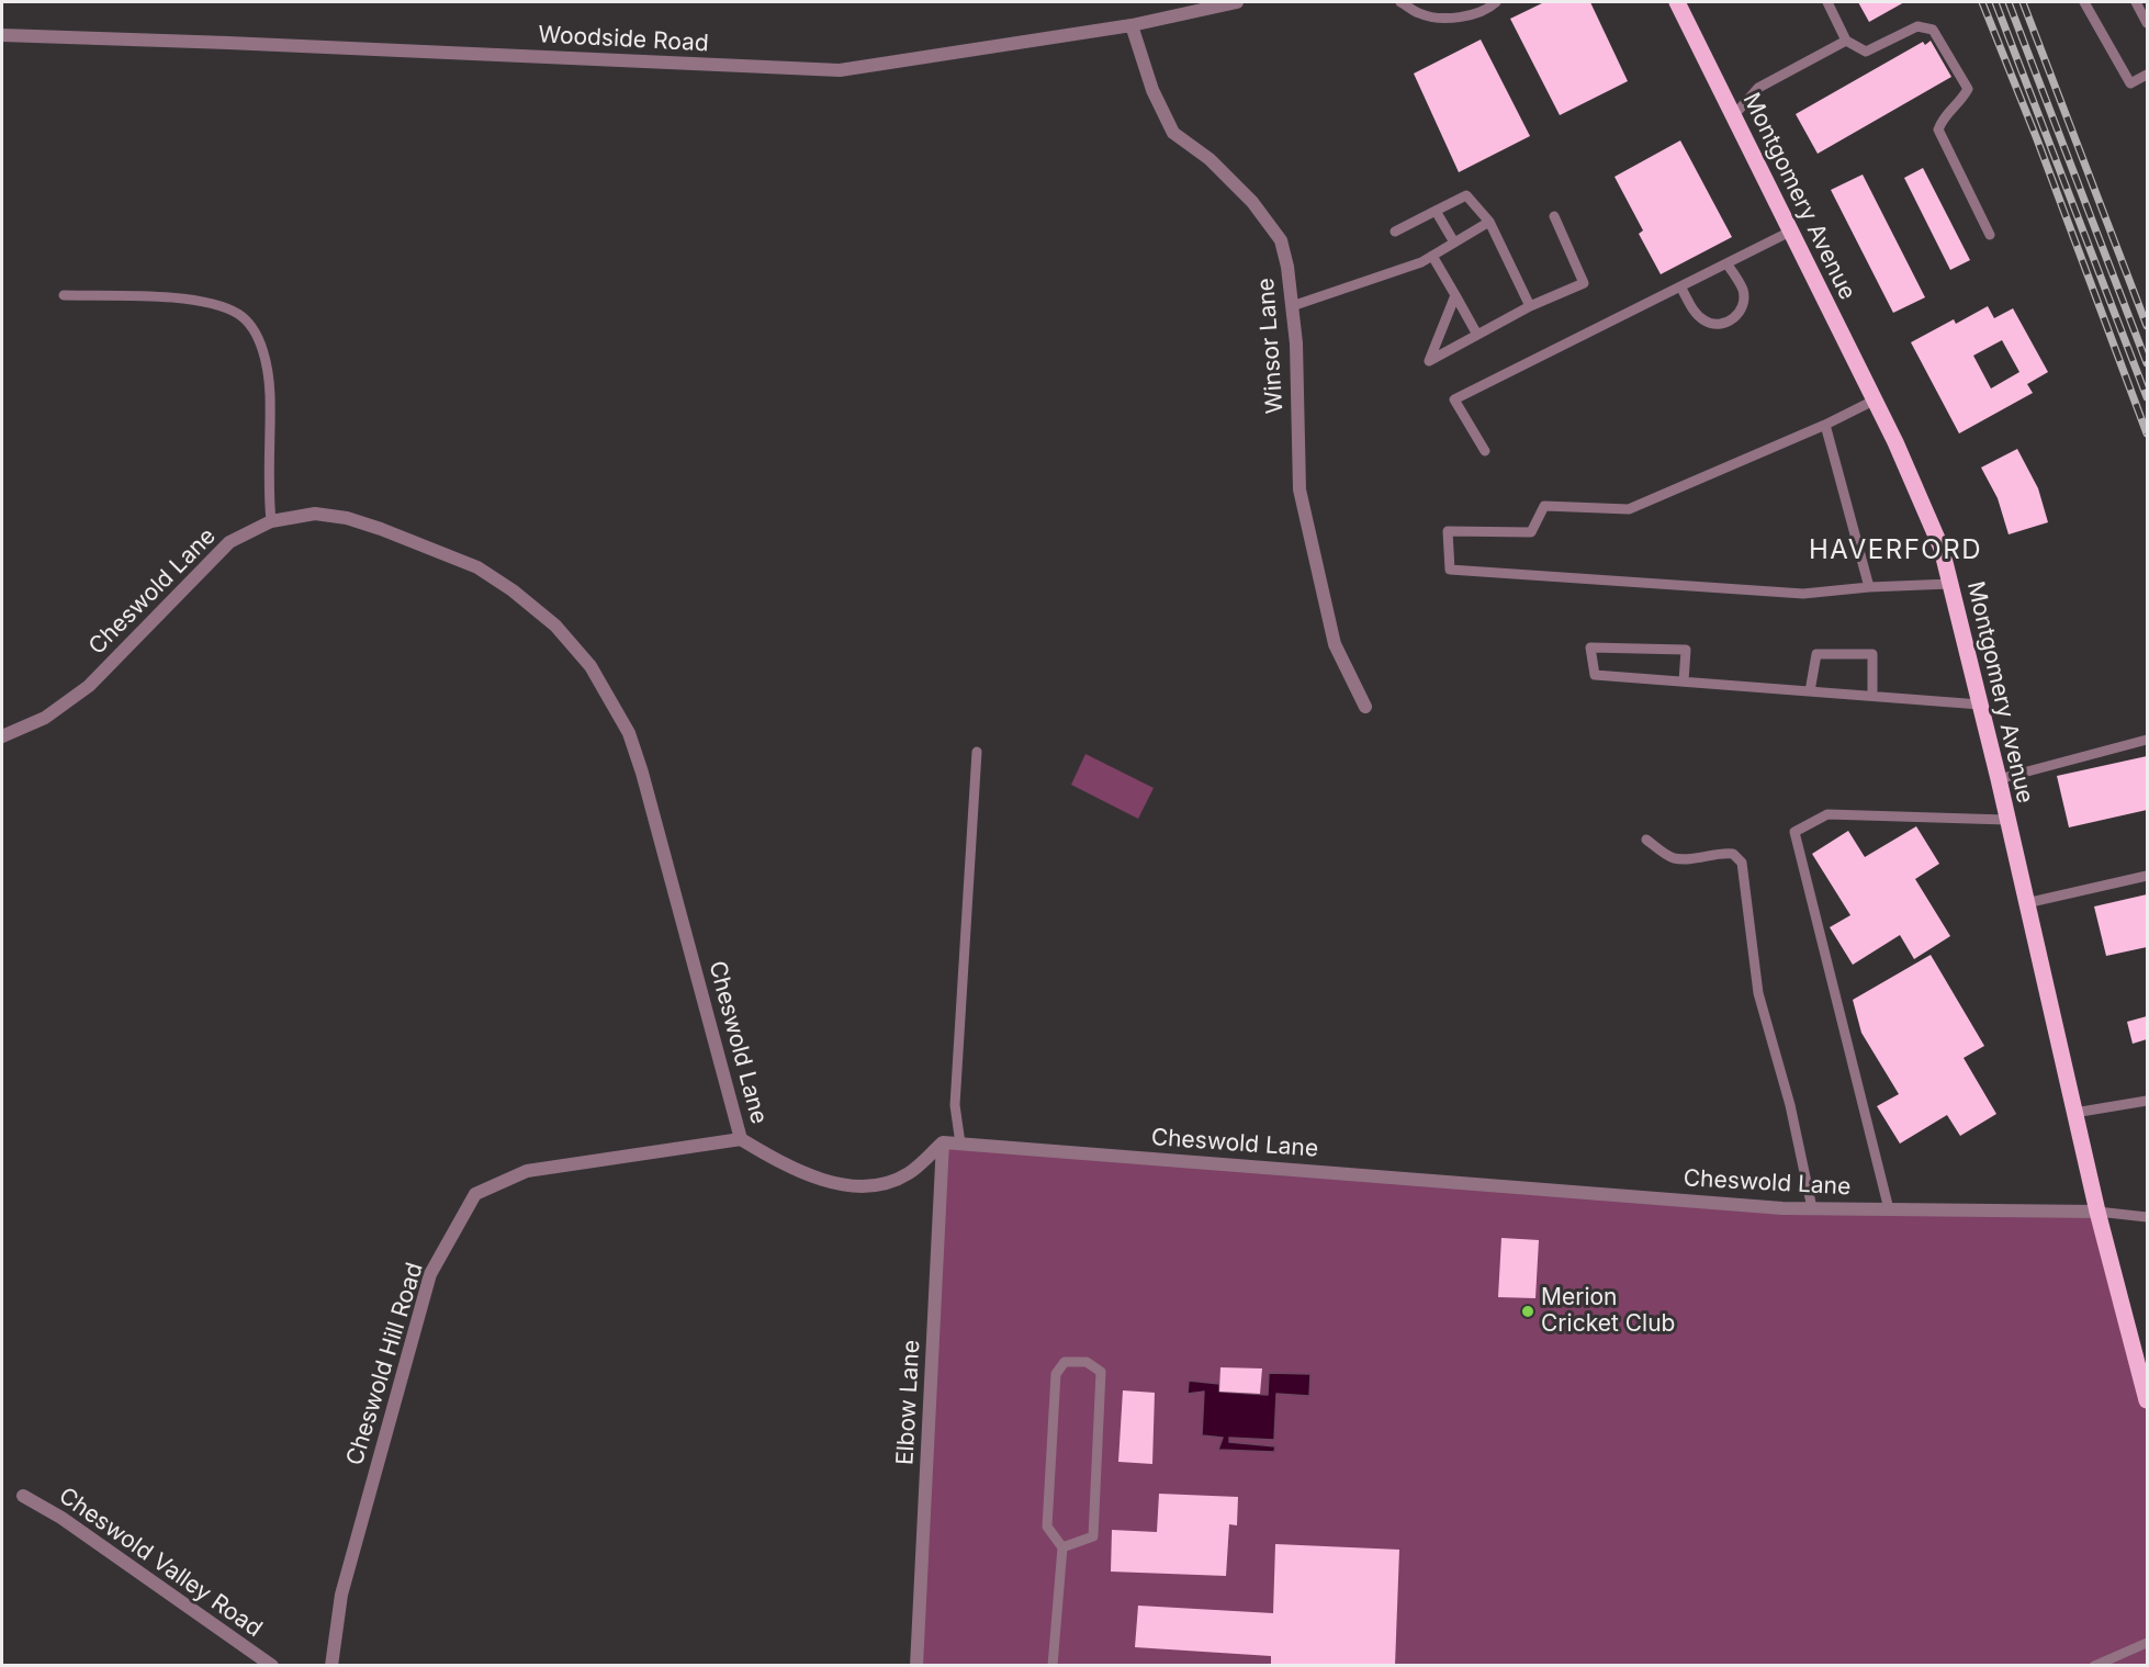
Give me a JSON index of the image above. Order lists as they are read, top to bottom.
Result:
{
  "streets": {
    "main road": ["Montgomery Avenue"],
    "street": [
      "Woodside Road",
      "Winsor Lane",
      "Cheswold Lane",
      "Cheswold Hill Road",
      "Elbow Lane",
      "Cheswold Valley Road"
    ]
  },
  "crossings": [
    ["Woodside Road", "Winsor Lane"],
    ["Montgomery Avenue", "Cheswold Lane"],
    ["Cheswold Lane", "Cheswold Hill Road"],
    ["Cheswold Lane", "Elbow Lane"]
  ],
  "districts": ["HAVERFORD"],
  "places": ["Merion Cricket Club"]
}
